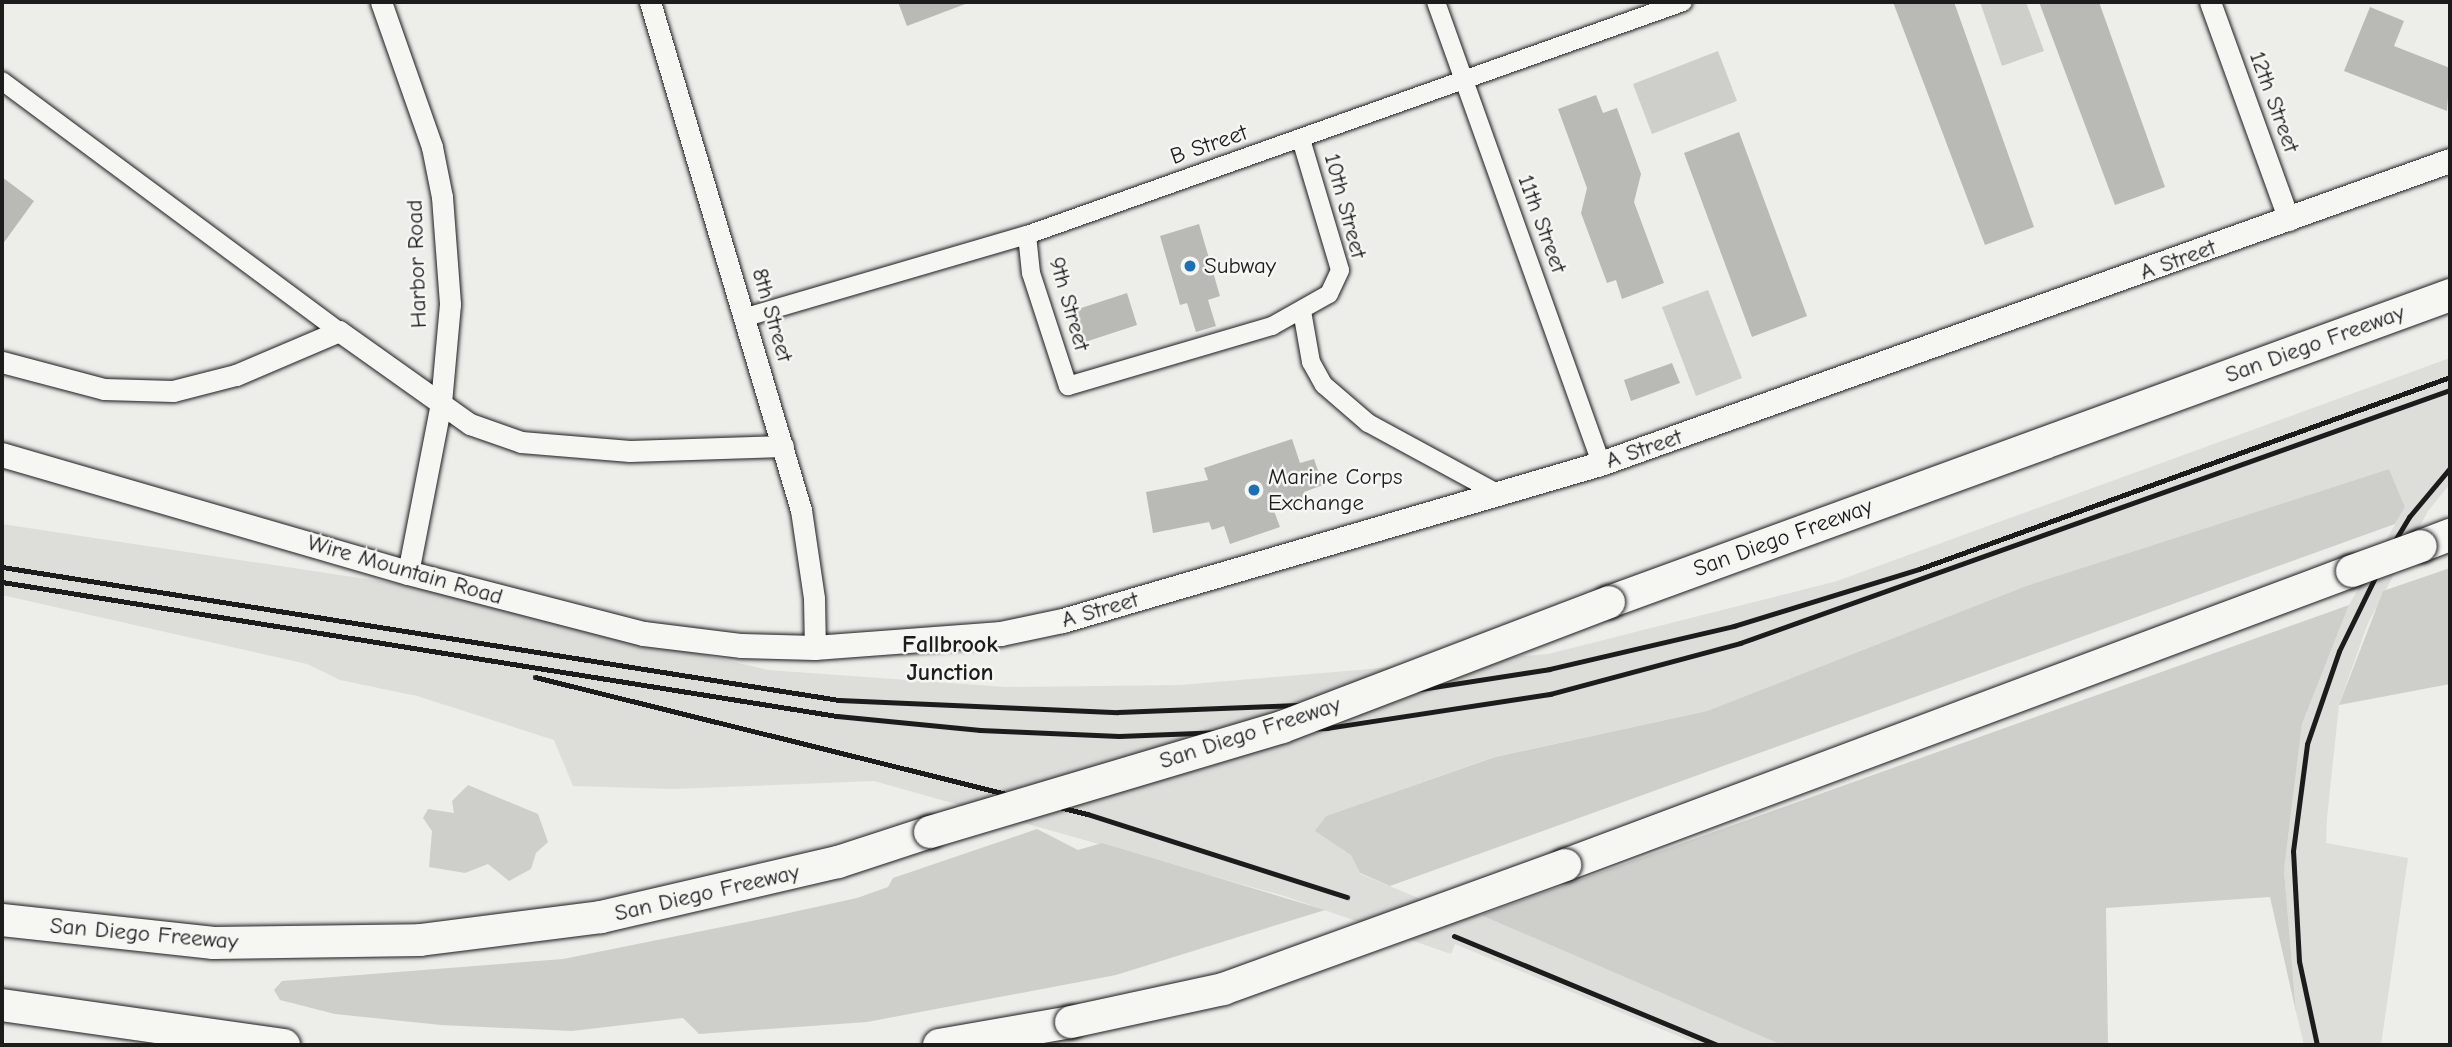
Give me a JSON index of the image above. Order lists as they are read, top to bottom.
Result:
{
  "streets": {
    "highway": ["San Diego Freeway"],
    "main road": ["A Street", "Wire Mountain Road"],
    "street": [
      "12th Street",
      "B Street",
      "10th Street",
      "11th Street",
      "Harbor Road",
      "9th Street",
      "8th Street"
    ]
  },
  "crossings": [
    ["12th Street", "A Street"],
    ["B Street", "10th Street"],
    ["B Street", "11th Street"],
    ["B Street", "9th Street"],
    ["B Street", "8th Street"],
    ["10th Street", "9th Street"],
    ["11th Street", "A Street"],
    ["A Street", "8th Street"],
    ["A Street", "Wire Mountain Road"],
    ["Harbor Road", "Wire Mountain Road"],
    ["8th Street", "Wire Mountain Road"]
  ],
  "districts": ["Fallbrook Junction"],
  "places": ["Subway", "Marine Corps Exchange"]
}
